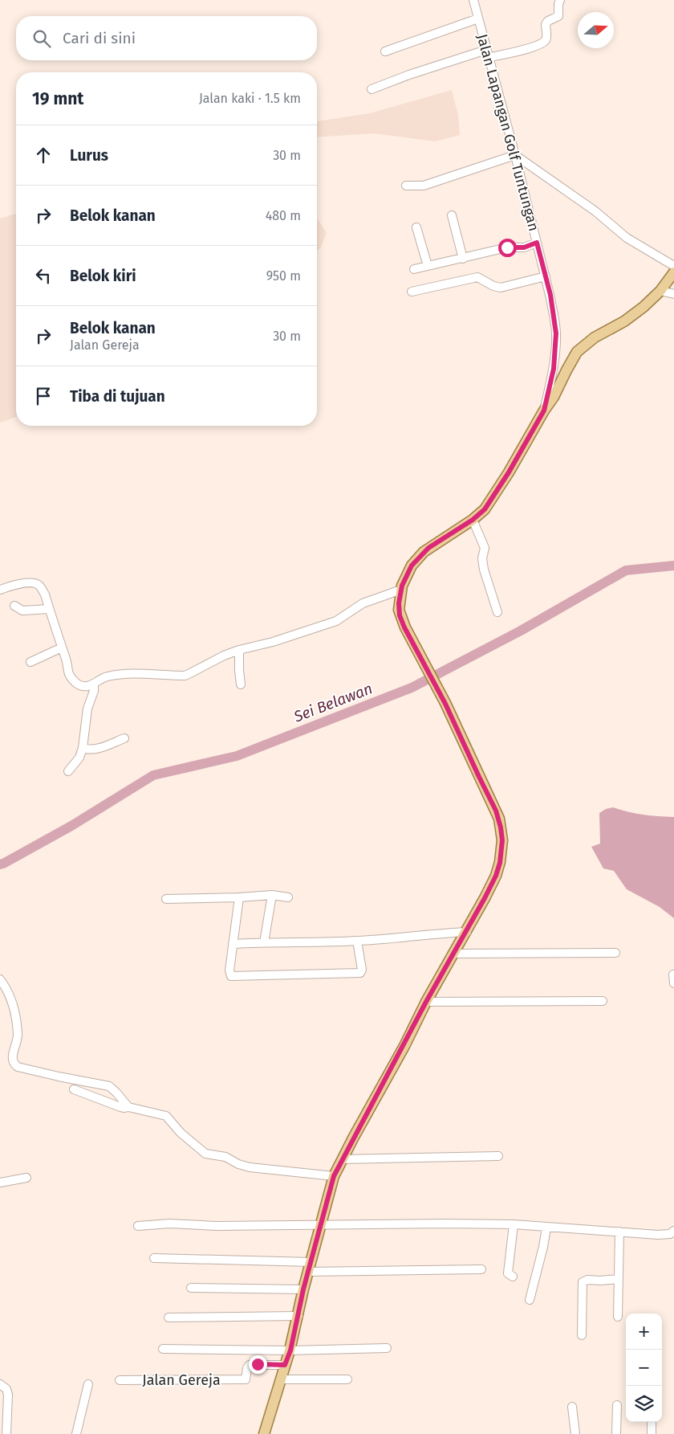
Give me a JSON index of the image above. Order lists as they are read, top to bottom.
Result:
{
  "streets": {
    "main road": ["Jalan Lapangan Golf Tuntungan"],
    "street": ["Jalan Gereja"]
  },
  "crossings": [
    ["Jalan Lapangan Golf Tuntungan", "Jalan Gereja"]
  ],
  "water": ["Sei Belawan"],
  "north": "right",
  "page": {
    "search": "Cari di sini",
    "heading": ["19 mnt", "Jalan kaki · 1.5 km"],
    "list": [
      ["Lurus", "30 m"],
      ["Belok kanan", "480 m"],
      ["Belok kiri", "950 m"],
      ["Belok kanan", "Jalan Gereja", "30 m"],
      "Tiba di tujuan"
    ],
    "map_buttons": ["+", "−"]
  }
}
